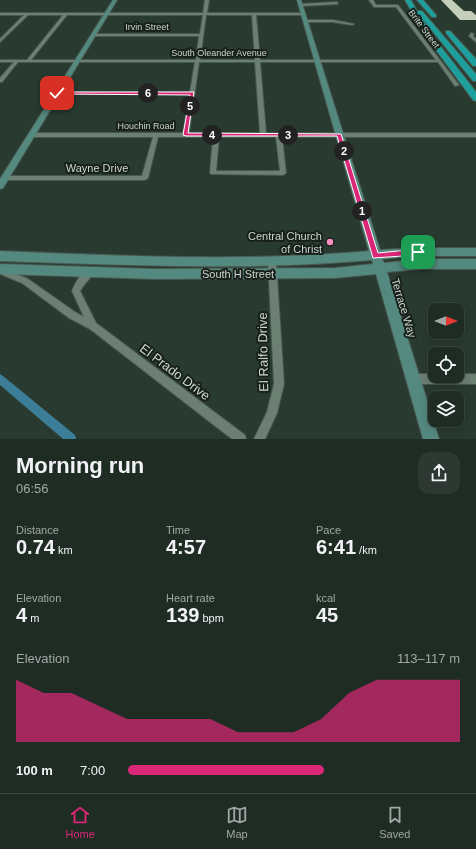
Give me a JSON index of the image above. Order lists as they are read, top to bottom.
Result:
{
  "streets": {
    "street": [
      "Irvin Street",
      "Brite Street",
      "South Oleander Avenue",
      "Houchin Road",
      "Wayne Drive",
      "South H Street",
      "Terrace Way",
      "El Ralfo Drive",
      "El Prado Drive"
    ]
  },
  "crossings": [
    ["Brite Street", "South Oleander Avenue"],
    ["South Oleander Avenue", "Terrace Way"],
    ["Houchin Road", "Wayne Drive"],
    ["Houchin Road", "Terrace Way"],
    ["South H Street", "Terrace Way"],
    ["South H Street", "El Ralfo Drive"],
    ["South H Street", "El Prado Drive"]
  ],
  "places": ["Central Church of Christ"],
  "north": "right",
  "page": {
    "pins": [
      "6",
      "5",
      "3",
      "4",
      "2",
      "1"
    ],
    "heading": ["Morning run", "06:56"],
    "stats": [
      ["Distance", "0.74 km"],
      ["Time", "4:57"],
      ["Pace", "6:41 /km"],
      ["Elevation", "4 m"],
      ["Heart rate", "139 bpm"],
      ["kcal", "45"]
    ],
    "chart": ["Elevation", "113–117 m"],
    "list": [
      {
        "name": "100 m",
        "note": "7:00"
      }
    ],
    "tabs": ["Home", "Map", "Saved"]
  }
}
